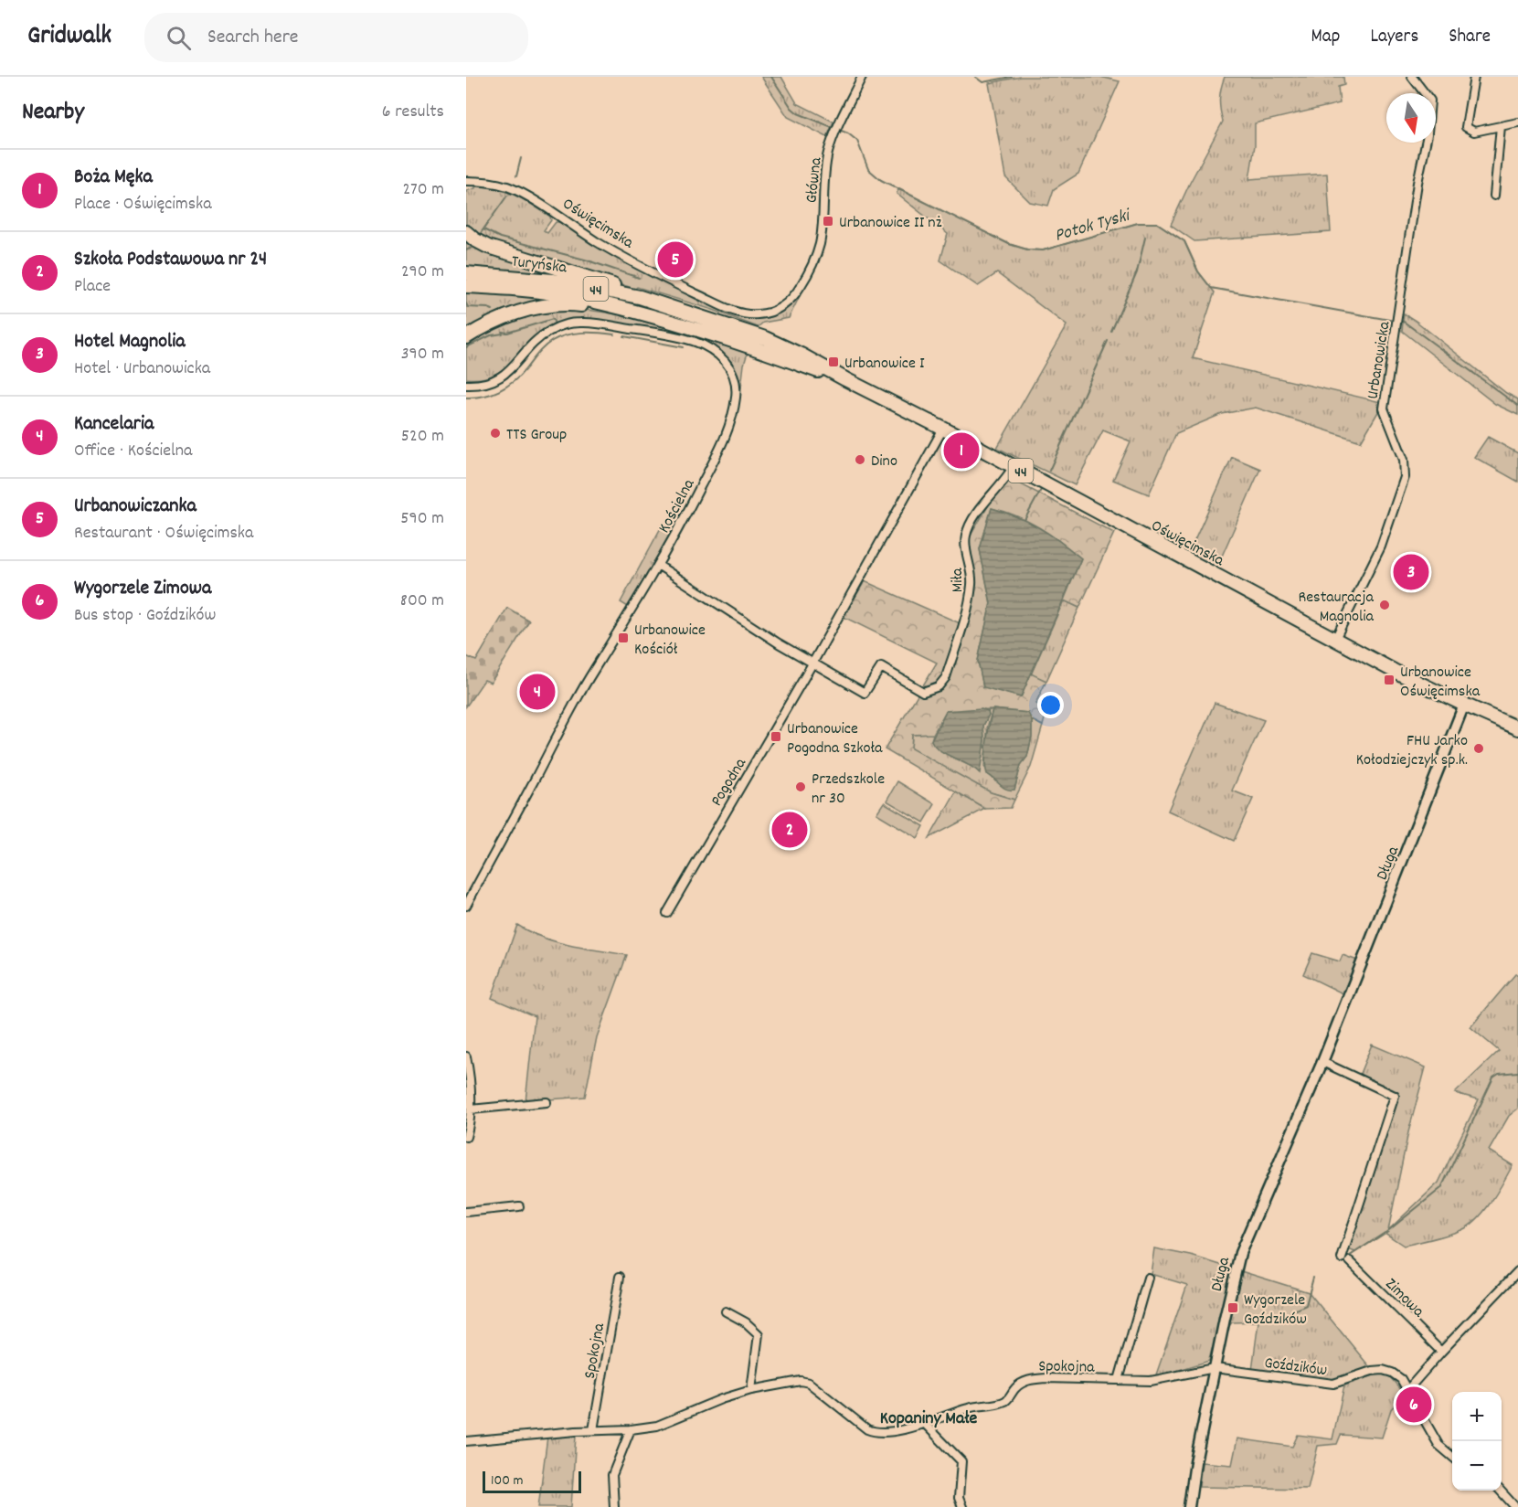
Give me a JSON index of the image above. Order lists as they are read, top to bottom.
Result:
{
  "streets": {
    "highway": ["Oświęcimska", "Turyńska", "44"],
    "street": [
      "Główna",
      "Urbanowicka",
      "Kościelna",
      "Miła",
      "Pogodna",
      "Długa",
      "Zimowa",
      "Spokojna",
      "Goździków"
    ]
  },
  "crossings": [
    ["Główna", "Oświęcimska"],
    ["Oświęcimska", "Turyńska"],
    ["Oświęcimska", "Urbanowicka"],
    ["Oświęcimska", "Miła"],
    ["Oświęcimska", "Pogodna"],
    ["Oświęcimska", "Długa"],
    ["Miła", "Pogodna"],
    ["Długa", "Spokojna"],
    ["Długa", "Goździków"],
    ["Spokojna", "Goździków"]
  ],
  "districts": ["Kopaniny Małe"],
  "water": ["Potok Tyski"],
  "places": {
    "transit": [
      "Urbanowice II nż",
      "Urbanowice I",
      "Urbanowice Kościół",
      "Urbanowice Oświęcimska",
      "Urbanowice Pogodna Szkoła",
      "Wygorzele Goździków"
    ],
    "other": [
      "TTS Group",
      "Dino",
      "Restauracja Magnolia",
      "FHU Jarko Kołodziejczyk sp.k.",
      "Przedszkole nr 30"
    ]
  },
  "scale_bar": "100 m",
  "north": "bottom",
  "page": {
    "header": "Gridwalk",
    "search": "Search here",
    "nav": ["Map", "Layers", "Share"],
    "heading": ["Nearby", "6 results"],
    "list": [
      {
        "mark": "1",
        "name": "Boża Męka",
        "note": "Place · Oświęcimska",
        "value": "270 m"
      },
      {
        "mark": "2",
        "name": "Szkoła Podstawowa nr 24",
        "note": "Place",
        "value": "290 m"
      },
      {
        "mark": "3",
        "name": "Hotel Magnolia",
        "note": "Hotel · Urbanowicka",
        "value": "390 m"
      },
      {
        "mark": "4",
        "name": "Kancelaria",
        "note": "Office · Kościelna",
        "value": "520 m"
      },
      {
        "mark": "5",
        "name": "Urbanowiczanka",
        "note": "Restaurant · Oświęcimska",
        "value": "590 m"
      },
      {
        "mark": "6",
        "name": "Wygorzele Zimowa",
        "note": "Bus stop · Goździków",
        "value": "800 m"
      }
    ],
    "pins": [
      "5",
      "1",
      "3",
      "4",
      "2",
      "6"
    ],
    "map_buttons": ["+", "−"],
    "scale": "100 m"
  }
}
